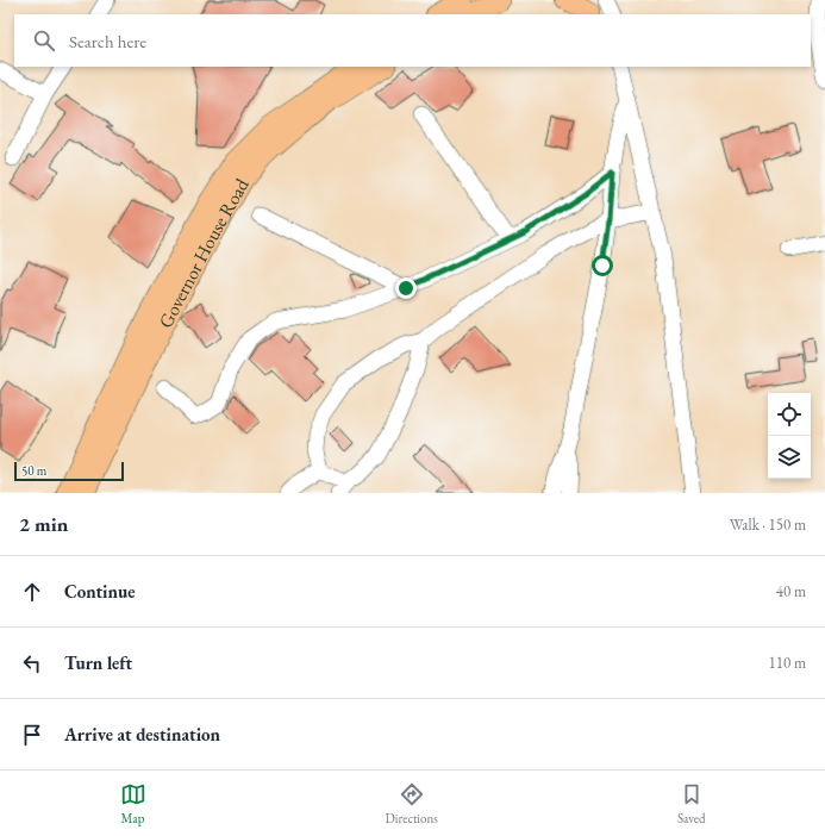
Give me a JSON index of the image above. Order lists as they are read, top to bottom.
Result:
{
  "streets": {
    "main road": ["Governor House Road"]
  },
  "scale_bar": "50 m",
  "page": {
    "search": "Search here",
    "scale": "50 m",
    "heading": ["2 min", "Walk · 150 m"],
    "list": [
      ["Continue", "40 m"],
      ["Turn left", "110 m"],
      "Arrive at destination"
    ],
    "nav": ["Map", "Directions", "Saved"]
  }
}
